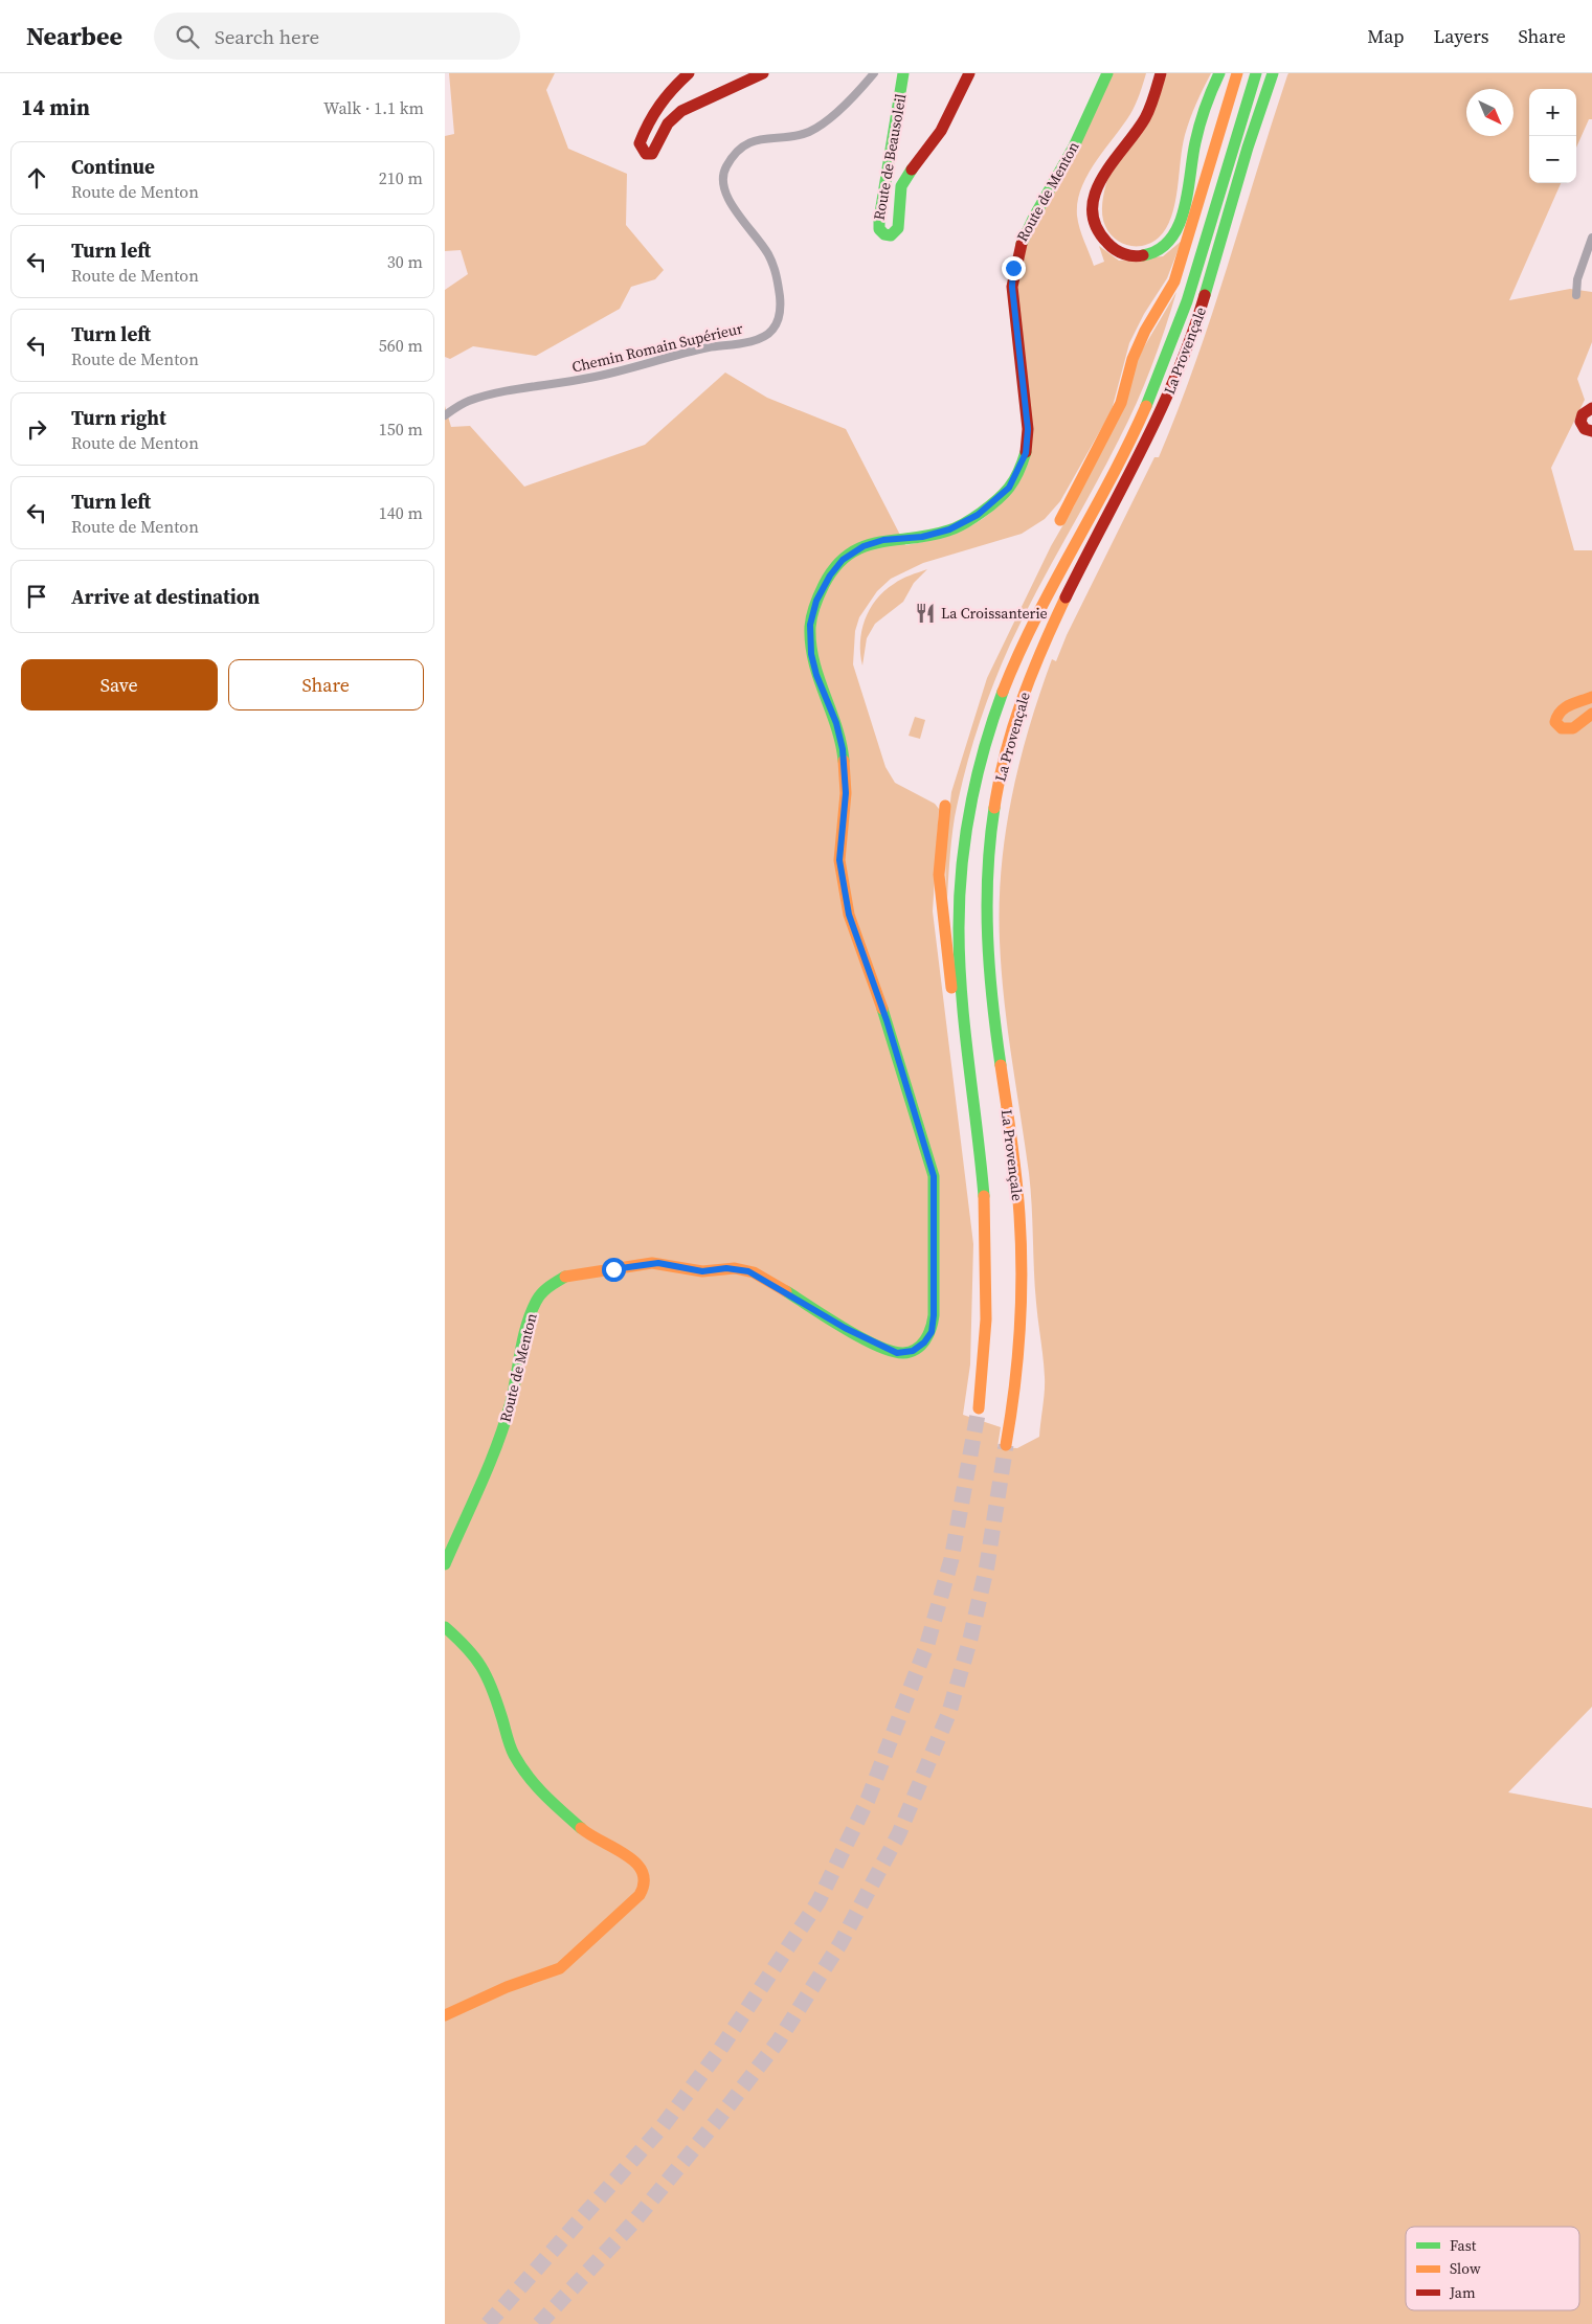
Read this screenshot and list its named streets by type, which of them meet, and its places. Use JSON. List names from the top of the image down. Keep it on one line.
{"streets":{"main road":["Route de Beausoleil","Route de Menton","La Provençale"],"street":["Chemin Romain Supérieur"]},"places":{"restaurant":["La Croissanterie"]},"legend":["Fast","Slow","Jam"],"north":"bottom right","page":{"header":"Nearbee","search":"Search here","nav":["Map","Layers","Share"],"heading":["14 min","Walk · 1.1 km"],"map_buttons":["+","−"],"list":[["Continue","Route de Menton","210 m"],["Turn left","Route de Menton","30 m"],["Turn left","Route de Menton","560 m"],["Turn right","Route de Menton","150 m"],["Turn left","Route de Menton","140 m"],"Arrive at destination"],"buttons":["Save","Share"]}}
